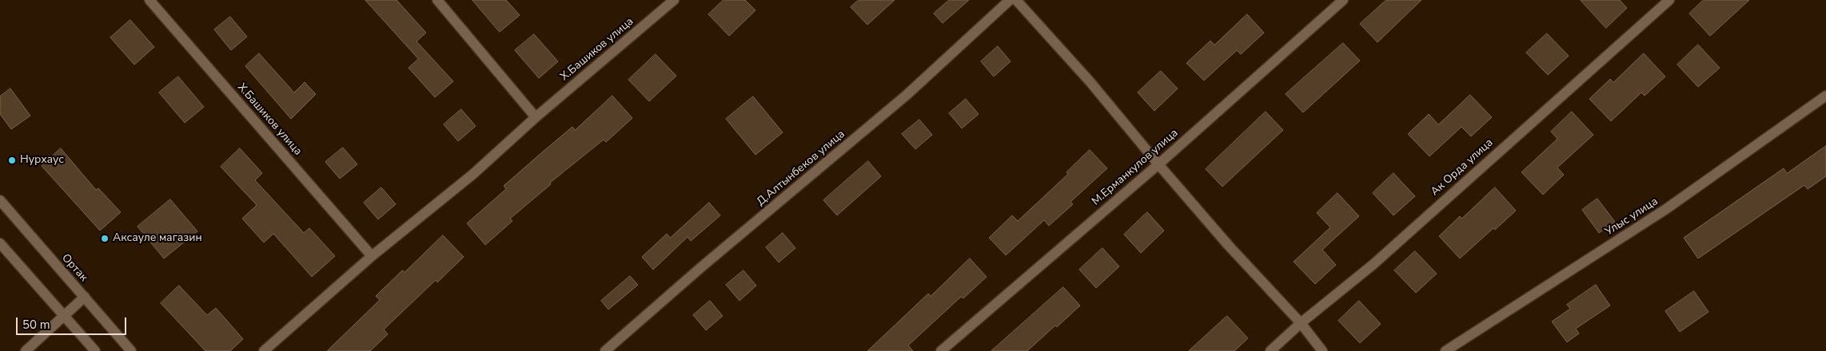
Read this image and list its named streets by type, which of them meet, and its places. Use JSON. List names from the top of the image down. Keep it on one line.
{"streets":{"street":["Х.Башиков улица","М.Ерманкулов улица","Ак Орда улица","Д.Алтынбеков улица","Улыс улица","Ортак"]},"places":["Нурхаус","Аксауле магазин"],"scale_bar":"50 m"}
